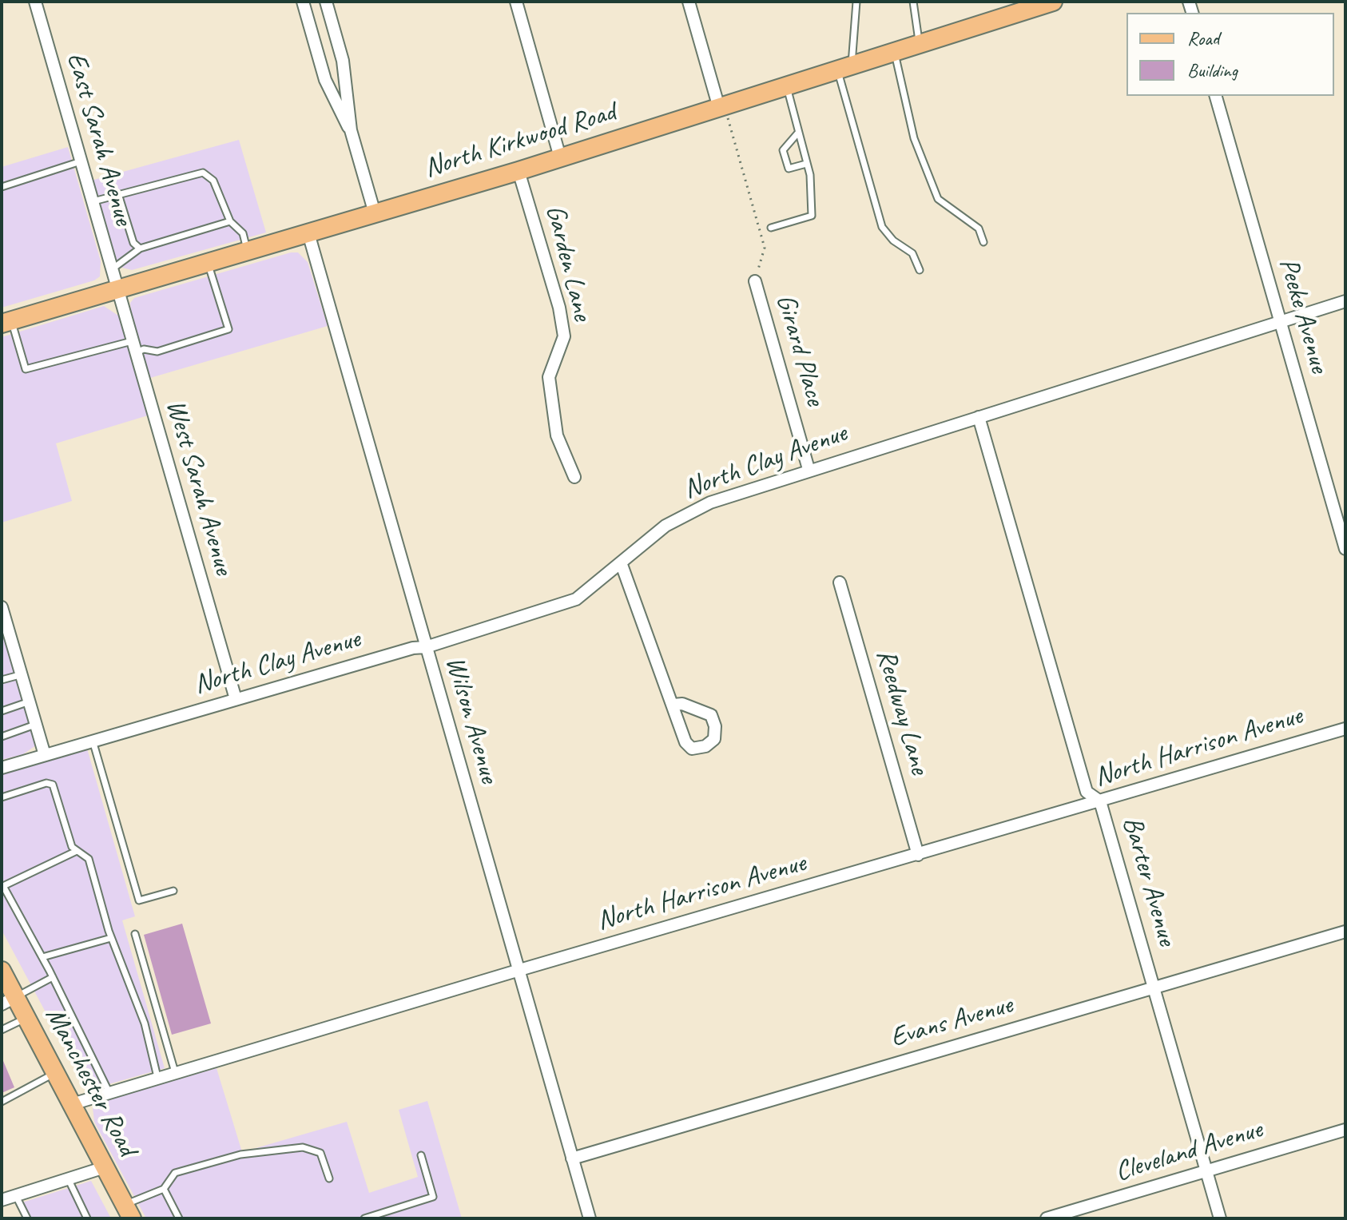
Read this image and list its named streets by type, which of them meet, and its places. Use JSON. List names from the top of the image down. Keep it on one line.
{"streets":{"main road":["North Kirkwood Road","Manchester Road"],"street":["East Sarah Avenue","Garden Lane","Peeke Avenue","Girard Place","North Clay Avenue","West Sarah Avenue","Reedway Lane","Wilson Avenue","North Harrison Avenue","Barter Avenue","Evans Avenue","Cleveland Avenue"]},"crossings":[["East Sarah Avenue","North Kirkwood Road"],["East Sarah Avenue","West Sarah Avenue"],["North Kirkwood Road","Garden Lane"],["North Kirkwood Road","West Sarah Avenue"],["North Kirkwood Road","Wilson Avenue"],["Peeke Avenue","North Clay Avenue"],["Girard Place","North Clay Avenue"],["North Clay Avenue","West Sarah Avenue"],["North Clay Avenue","Wilson Avenue"],["North Clay Avenue","Barter Avenue"],["Reedway Lane","North Harrison Avenue"],["Wilson Avenue","North Harrison Avenue"],["Wilson Avenue","Evans Avenue"],["North Harrison Avenue","Barter Avenue"],["North Harrison Avenue","Manchester Road"],["Barter Avenue","Evans Avenue"],["Barter Avenue","Cleveland Avenue"]],"legend":["Road","Building"]}
